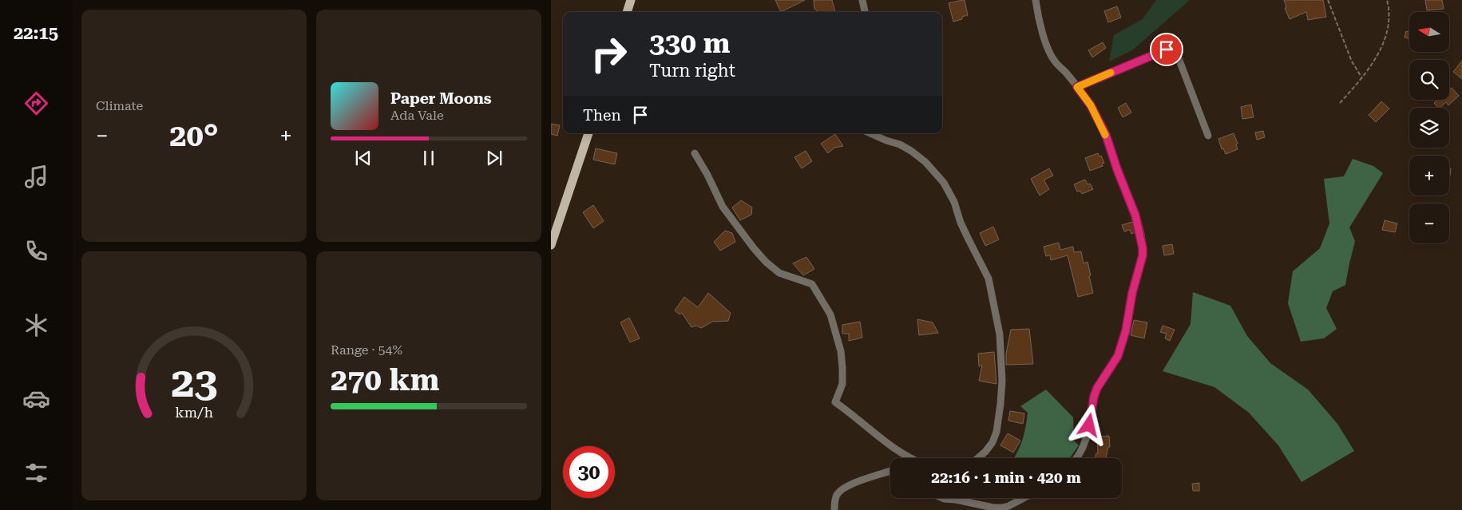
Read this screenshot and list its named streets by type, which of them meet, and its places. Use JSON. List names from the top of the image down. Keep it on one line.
{"north":"left","page":{"tabs":"22:15","tile":["Climate",["Range · 54%","270 km"]],"map_buttons":["+","−"],"turn":["330 m","Turn right"],"song":["Paper Moons","Ada Vale"],"then":"Then","heat":["−","20°","+"],"limit":"30","trip":"22:16 · 1 min · 420 m","gauge":["23","km/h"]}}
